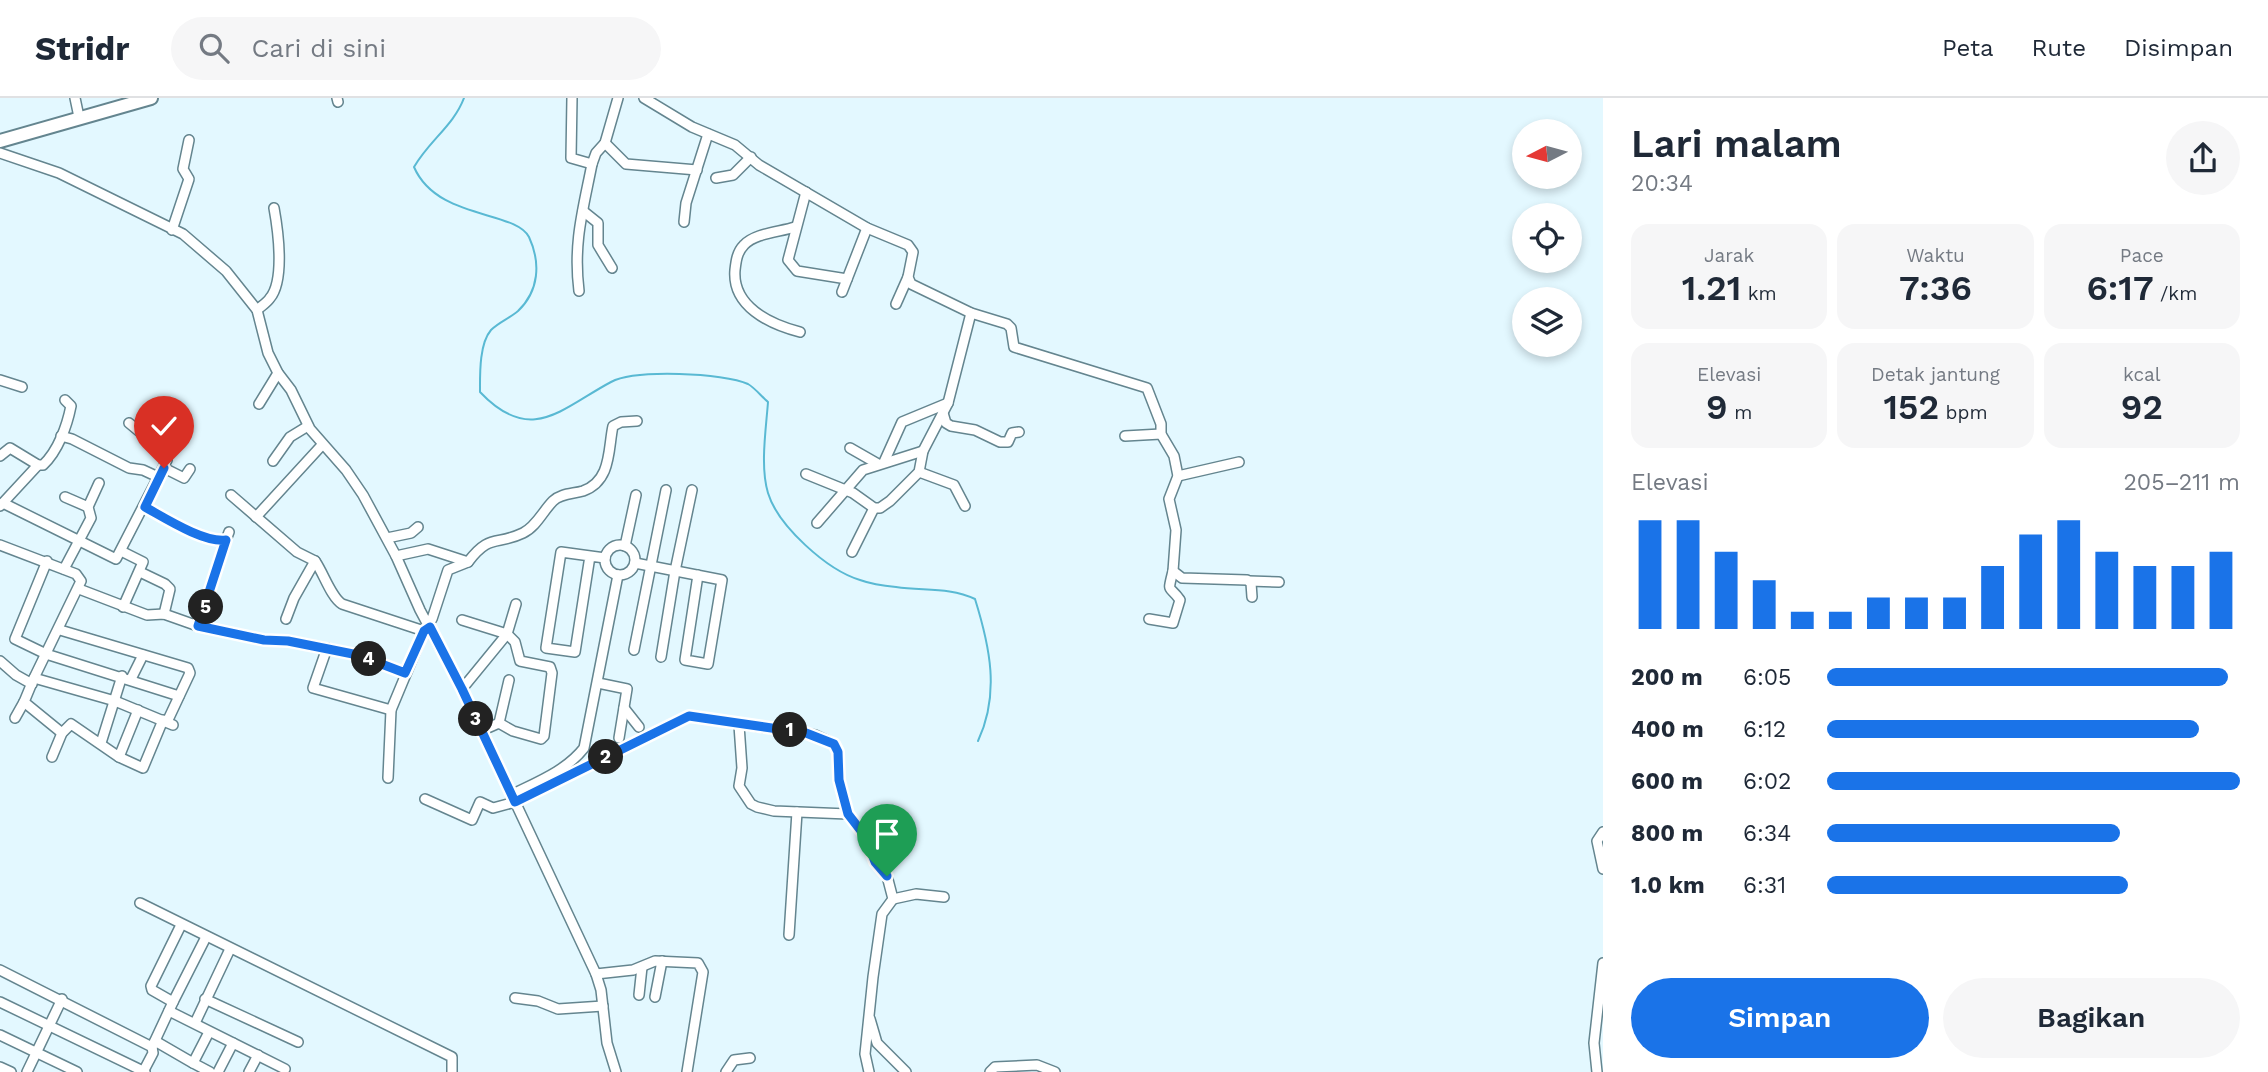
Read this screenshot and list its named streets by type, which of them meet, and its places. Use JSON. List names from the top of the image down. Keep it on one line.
{"north":"left","page":{"header":"Stridr","search":"Cari di sini","nav":["Peta","Rute","Disimpan"],"heading":["Lari malam","20:34"],"stats":[["Jarak","1.21 km"],["Waktu","7:36"],["Pace","6:17 /km"],["Elevasi","9 m"],["Detak jantung","152 bpm"],["kcal","92"]],"chart":["Elevasi","205–211 m"],"pins":["5","4","3","1","2"],"list":[{"name":"200 m","note":"6:05"},{"name":"400 m","note":"6:12"},{"name":"600 m","note":"6:02"},{"name":"800 m","note":"6:34"},{"name":"1.0 km","note":"6:31"}],"buttons":["Simpan","Bagikan"]}}
